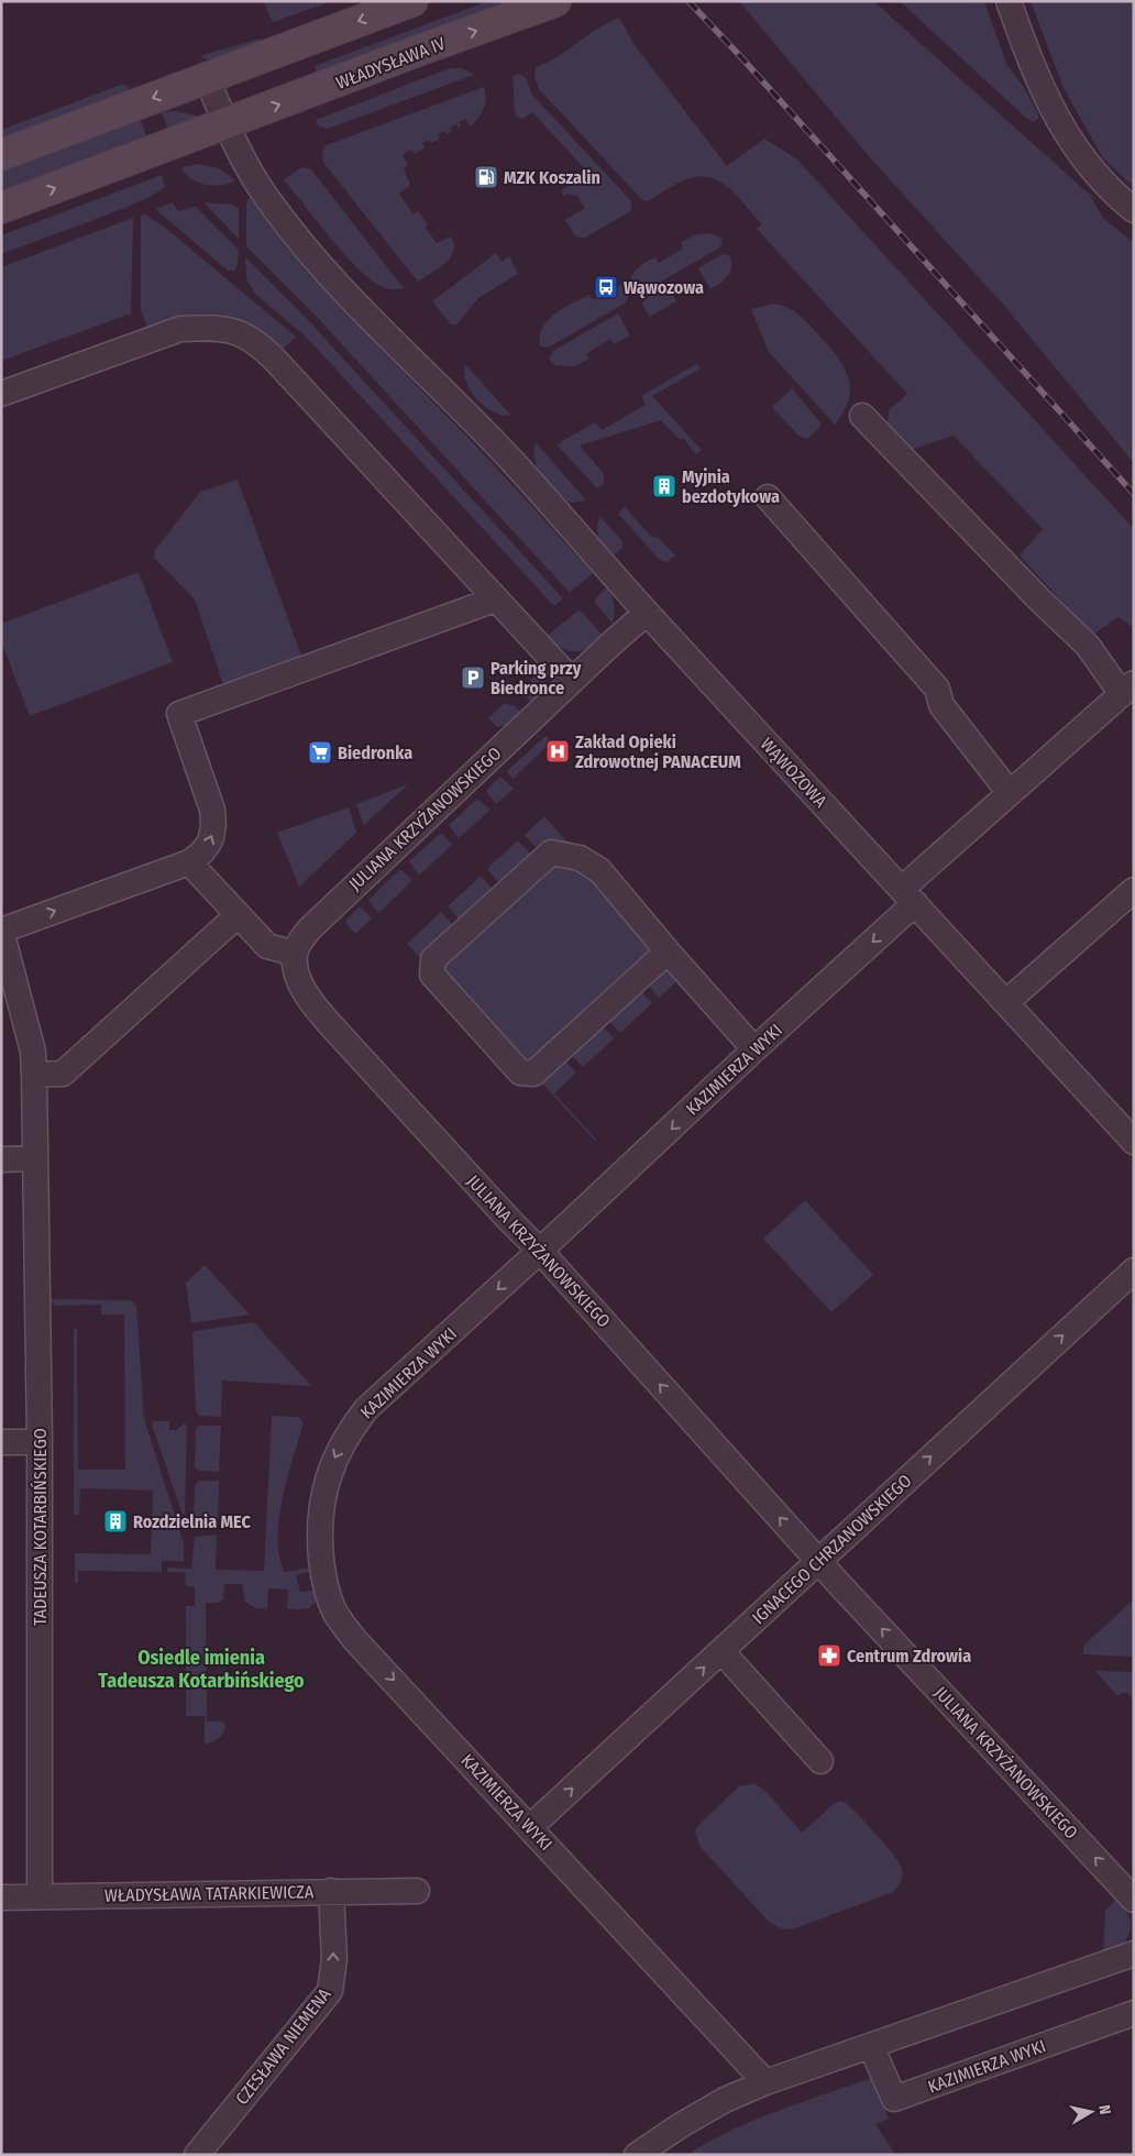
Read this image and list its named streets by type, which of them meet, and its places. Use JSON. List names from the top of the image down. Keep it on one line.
{"streets":{"main road":["WŁADYSŁAWA IV"],"street":["WĄWOZOWA","JULIANA KRZYŻANOWSKIEGO","KAZIMIERZA WYKI","TADEUSZA KOTARBIŃSKIEGO","IGNACEGO CHRZANOWSKIEGO","WŁADYSŁAWA TATARKIEWICZA","CZESŁAWA NIEMENA"]},"crossings":[["WŁADYSŁAWA IV","WĄWOZOWA"],["WĄWOZOWA","JULIANA KRZYŻANOWSKIEGO"],["WĄWOZOWA","KAZIMIERZA WYKI"],["JULIANA KRZYŻANOWSKIEGO","KAZIMIERZA WYKI"],["JULIANA KRZYŻANOWSKIEGO","IGNACEGO CHRZANOWSKIEGO"],["KAZIMIERZA WYKI","IGNACEGO CHRZANOWSKIEGO"],["TADEUSZA KOTARBIŃSKIEGO","WŁADYSŁAWA TATARKIEWICZA"],["WŁADYSŁAWA TATARKIEWICZA","CZESŁAWA NIEMENA"]],"one_way":["JULIANA KRZYŻANOWSKIEGO","KAZIMIERZA WYKI","IGNACEGO CHRZANOWSKIEGO","CZESŁAWA NIEMENA"],"districts":["Osiedle imienia Tadeusza Kotarbińskiego"],"places":{"fuel station":["MZK Koszalin"],"bus stop":["Wąwozowa"],"building":["Myjnia bezdotykowa","Rozdzielnia MEC"],"parking":["Parking przy Biedronce"],"hospital":["Zakład Opieki Zdrowotnej PANACEUM"],"supermarket":["Biedronka"],"pharmacy":["Centrum Zdrowia"]},"north":"right"}
